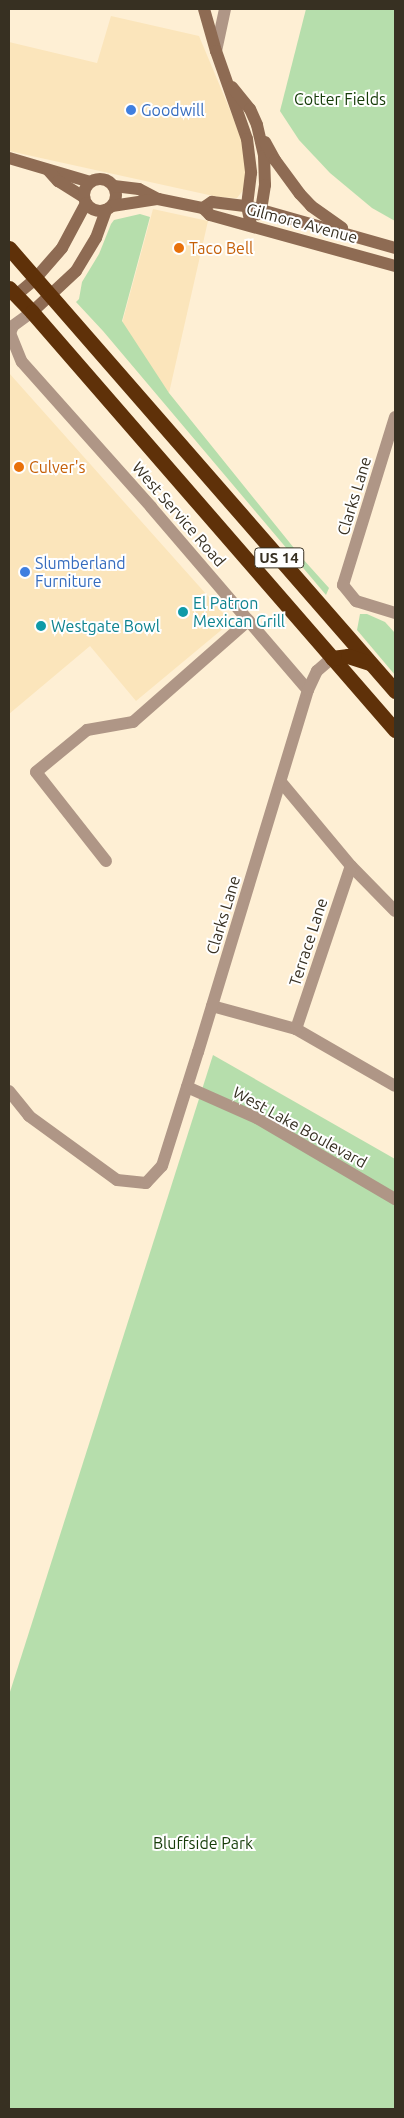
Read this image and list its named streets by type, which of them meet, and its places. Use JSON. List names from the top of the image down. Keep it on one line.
{"streets":{"highway":["US 14"],"street":["Gilmore Avenue","Clarks Lane","West Service Road","Terrace Lane","West Lake Boulevard"]},"crossings":[["Clarks Lane","West Service Road"],["Clarks Lane","US 14"],["Clarks Lane","West Lake Boulevard"],["West Service Road","US 14"]],"parks":["Cotter Fields","Bluffside Park"],"places":["Goodwill","Taco Bell","Culver's","Slumberland Furniture","El Patron Mexican Grill","Westgate Bowl"]}
